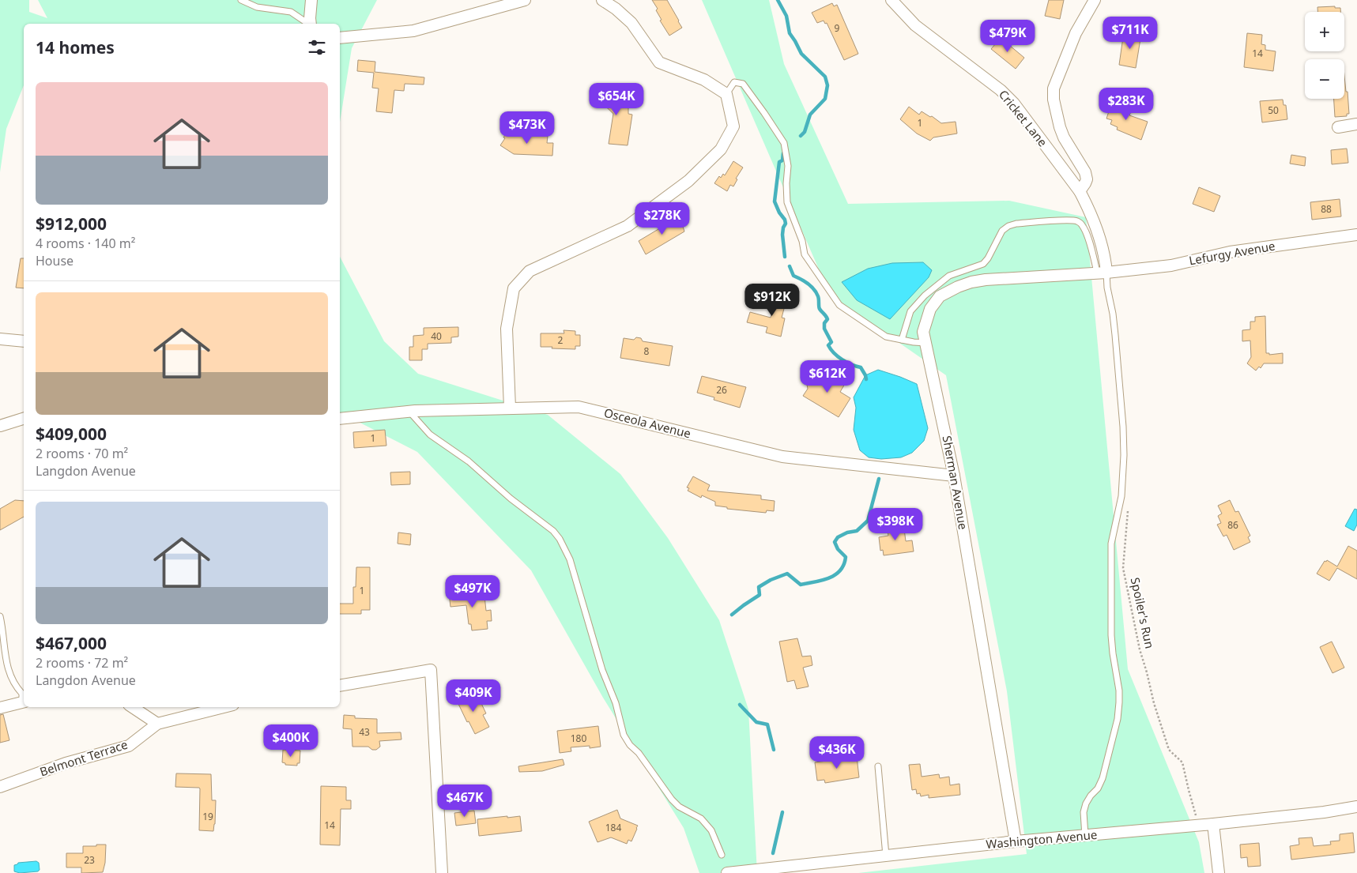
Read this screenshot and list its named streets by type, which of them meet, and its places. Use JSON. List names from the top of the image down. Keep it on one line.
{"streets":{"street":["Cricket Lane","Lefurgy Avenue","Osceola Avenue","Sherman Avenue","Belmont Terrace","Washington Avenue"],"path":["Spoiler's Run"]},"crossings":[["Cricket Lane","Lefurgy Avenue"],["Cricket Lane","Sherman Avenue"],["Lefurgy Avenue","Sherman Avenue"],["Osceola Avenue","Sherman Avenue"],["Sherman Avenue","Washington Avenue"],["Spoiler's Run","Washington Avenue"]],"house_numbers":["9","14","50","1","88","40","2","8","26","1","86","1","43","180","19","14","184","23"],"page":{"map_buttons":["+","−"],"price":["$711K","$479K","$654K","$283K","$473K","$278K","$912K","$612K","$398K","$497K","$409K","$400K","$436K","$467K"],"heading":"14 homes","list":[{"name":"$912,000","note":"4 rooms · 140 m² · House"},{"name":"$409,000","note":"2 rooms · 70 m² · Langdon Avenue"},{"name":"$467,000","note":"2 rooms · 72 m² · Langdon Avenue"}]}}
